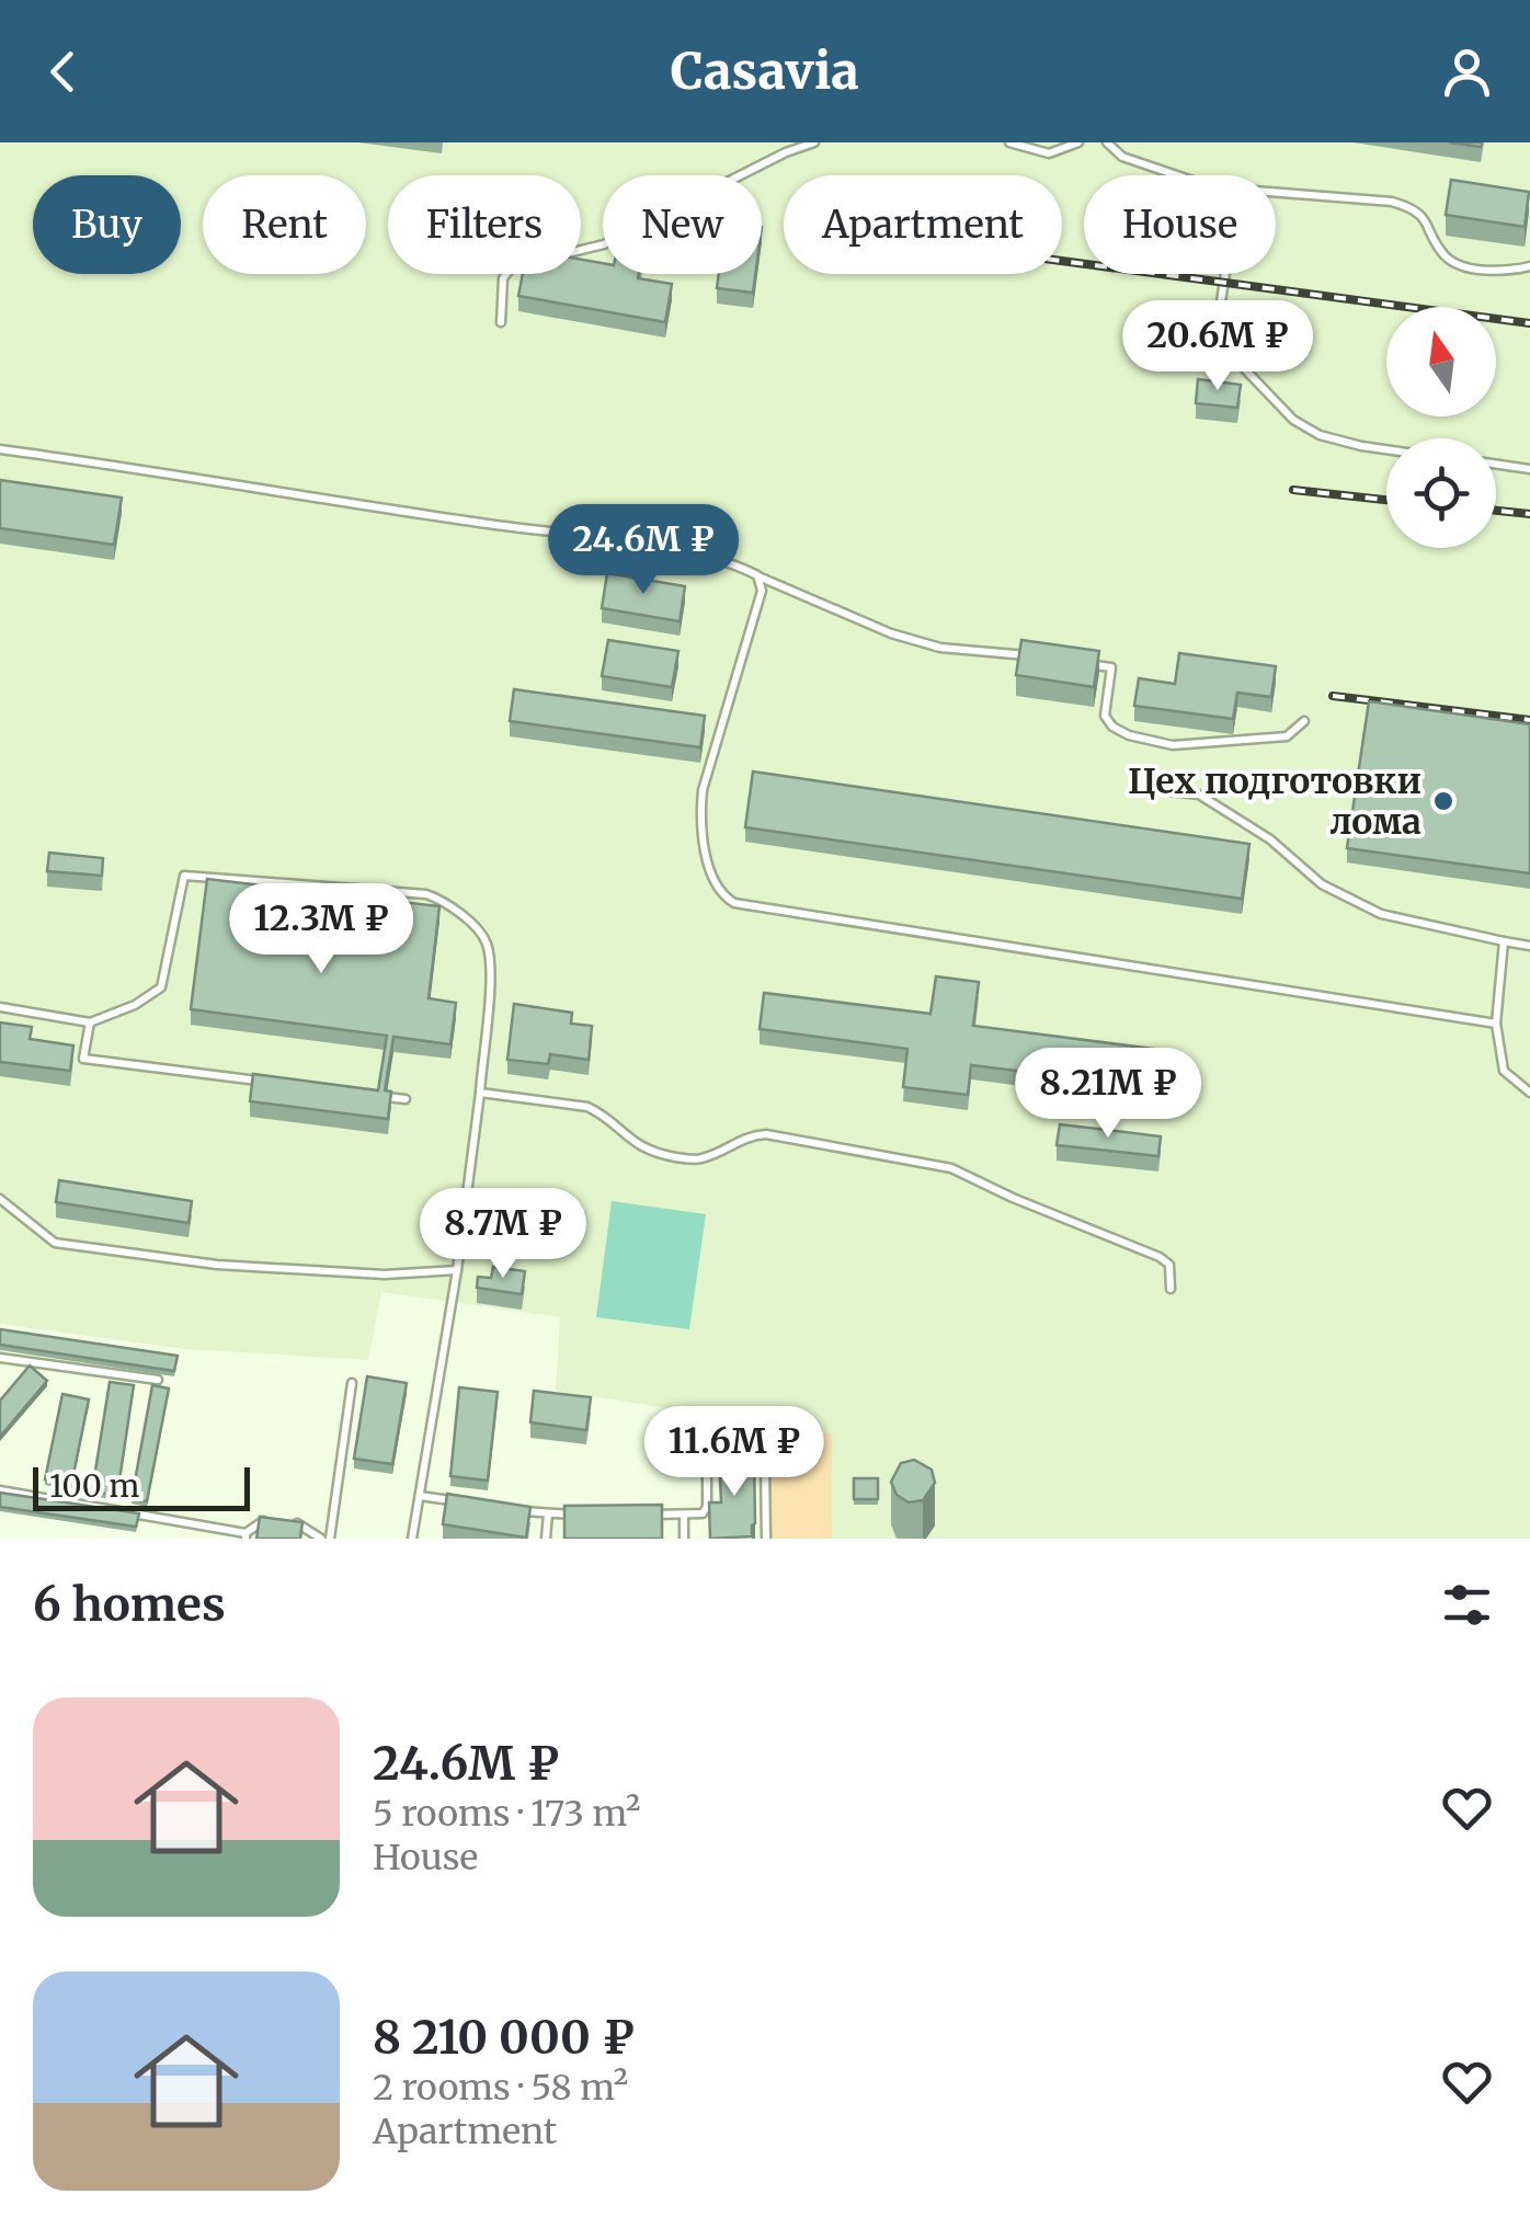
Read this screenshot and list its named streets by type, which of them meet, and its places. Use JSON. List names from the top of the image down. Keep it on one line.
{"places":["Цех подготовки лома"],"scale_bar":"100 m","north":"top","page":{"header":"Casavia","chip":["Buy","Rent","Filters","New","Apartment","House"],"price":["20.6M ₽","24.6M ₽","12.3M ₽","8.21M ₽","8.7M ₽","11.6M ₽"],"scale":"100 m","heading":"6 homes","list":[{"name":"24.6M ₽","note":"5 rooms · 173 m² · House"},{"name":"8 210 000 ₽","note":"2 rooms · 58 m² · Apartment"}]}}
